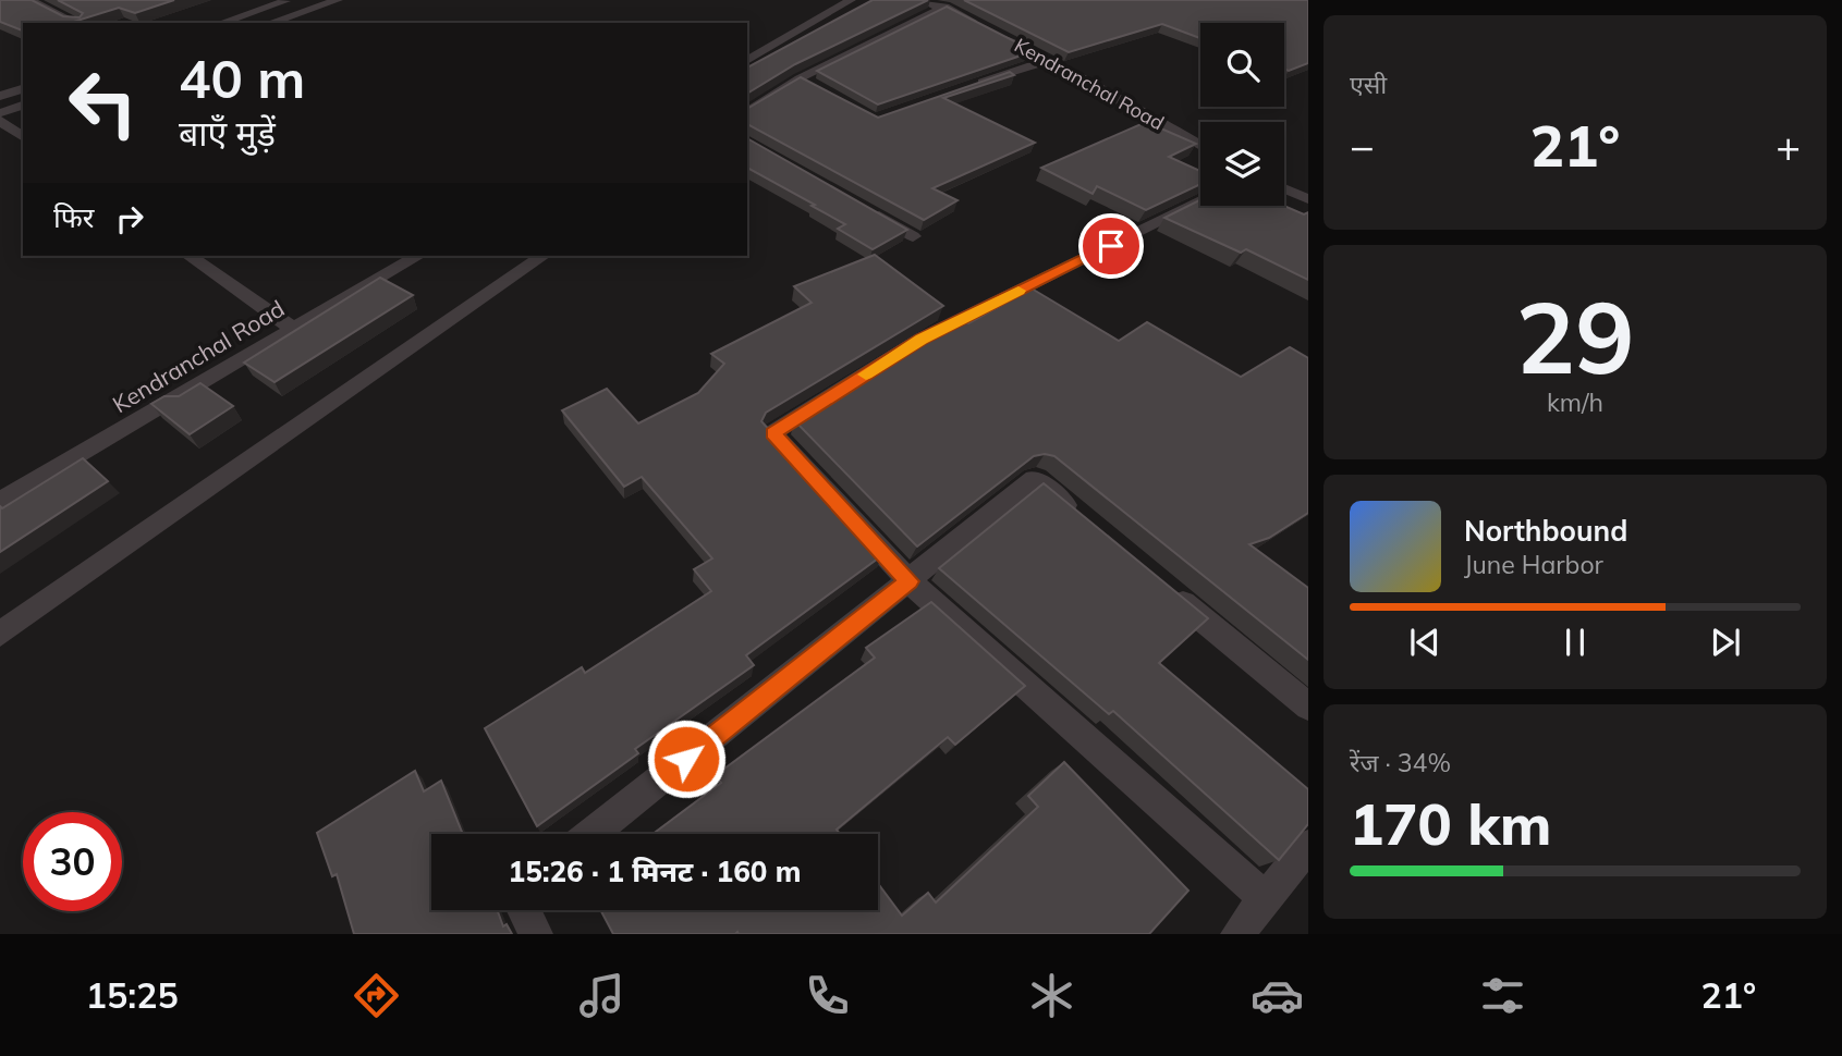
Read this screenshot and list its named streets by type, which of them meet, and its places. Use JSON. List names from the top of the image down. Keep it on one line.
{"streets":{"street":["Kendranchal Road"]},"page":{"tile":["एसी",["29","km/h"],["रेंज · 34%","170 km"]],"turn":["40 m","बाएँ मुड़ें"],"heat":["−","21°","+"],"then":"फिर","song":["Northbound","June Harbor"],"limit":"30","trip":"15:26 · 1 मिनट · 160 m","tabs":["15:25","21°"]}}
